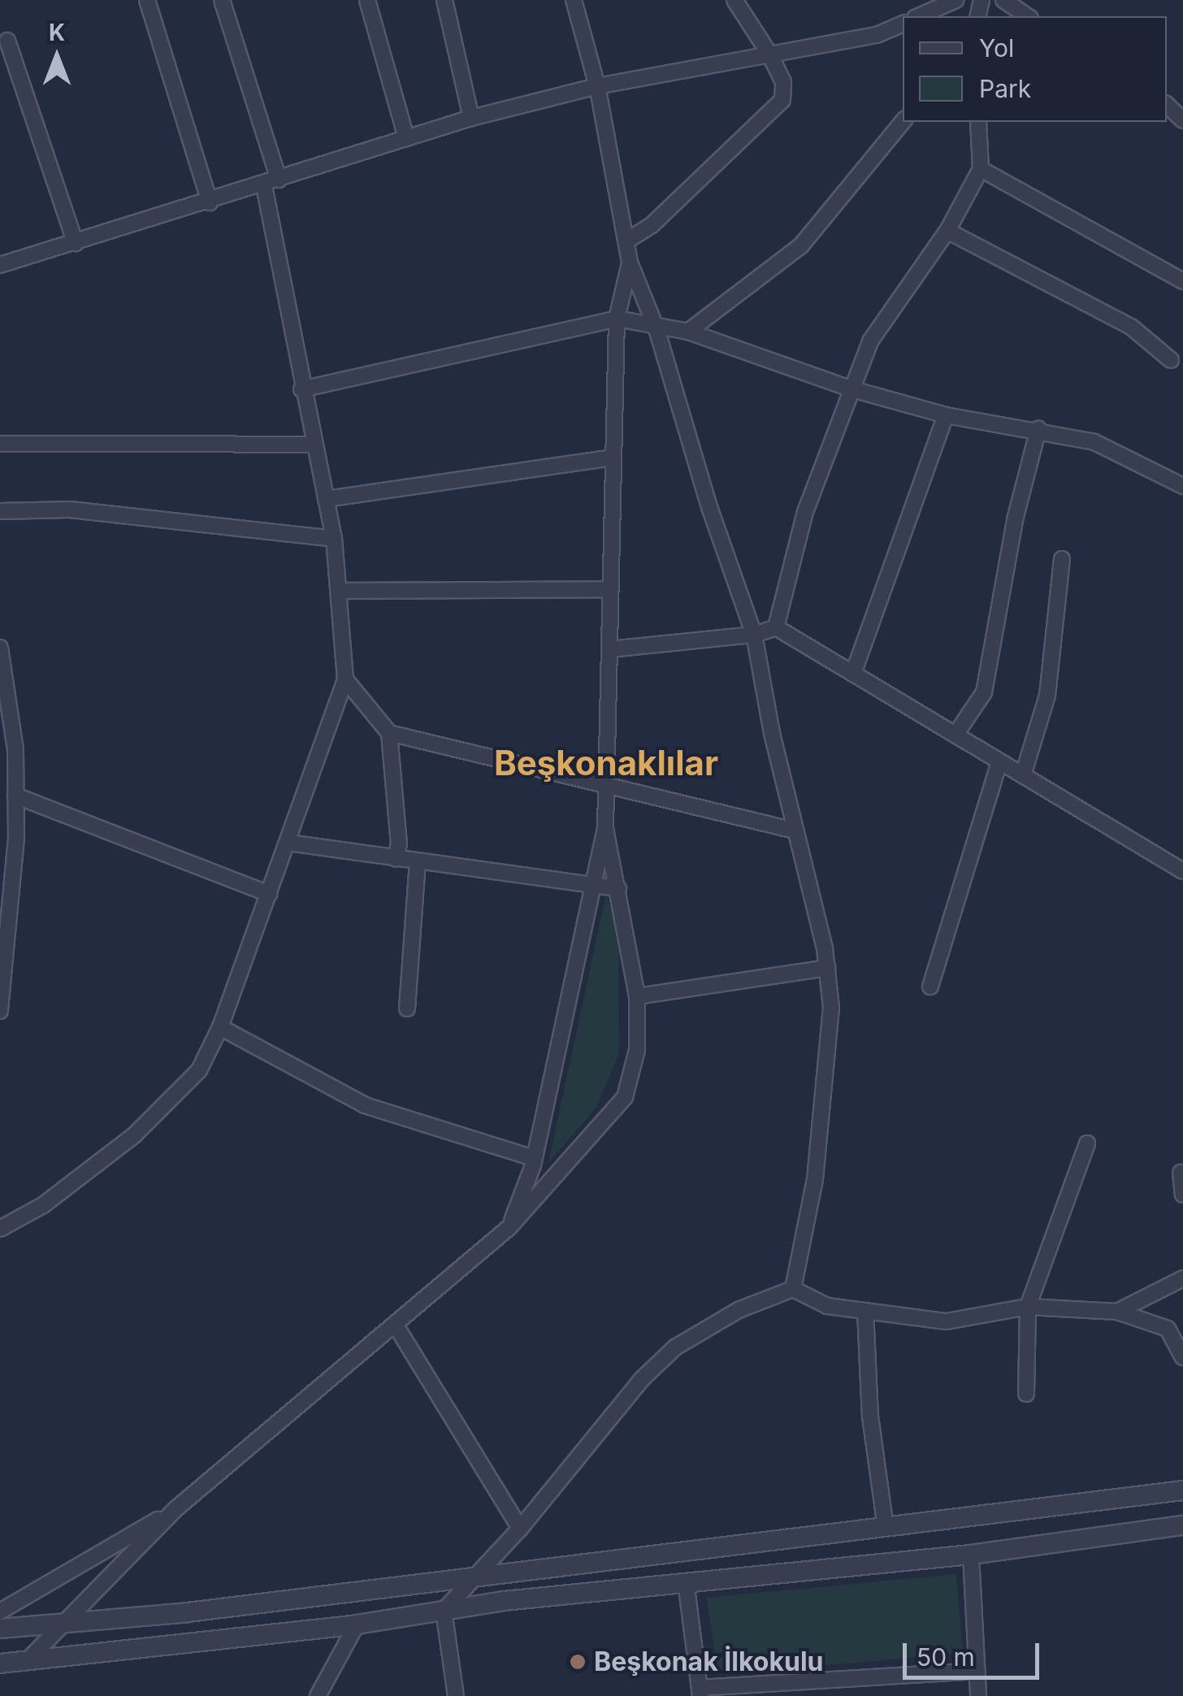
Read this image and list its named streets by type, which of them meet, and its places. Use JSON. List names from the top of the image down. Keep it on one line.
{"districts":["Beşkonaklılar"],"places":["Beşkonak İlkokulu"],"legend":["Yol","Park"],"scale_bar":"50 m","north":"top"}
